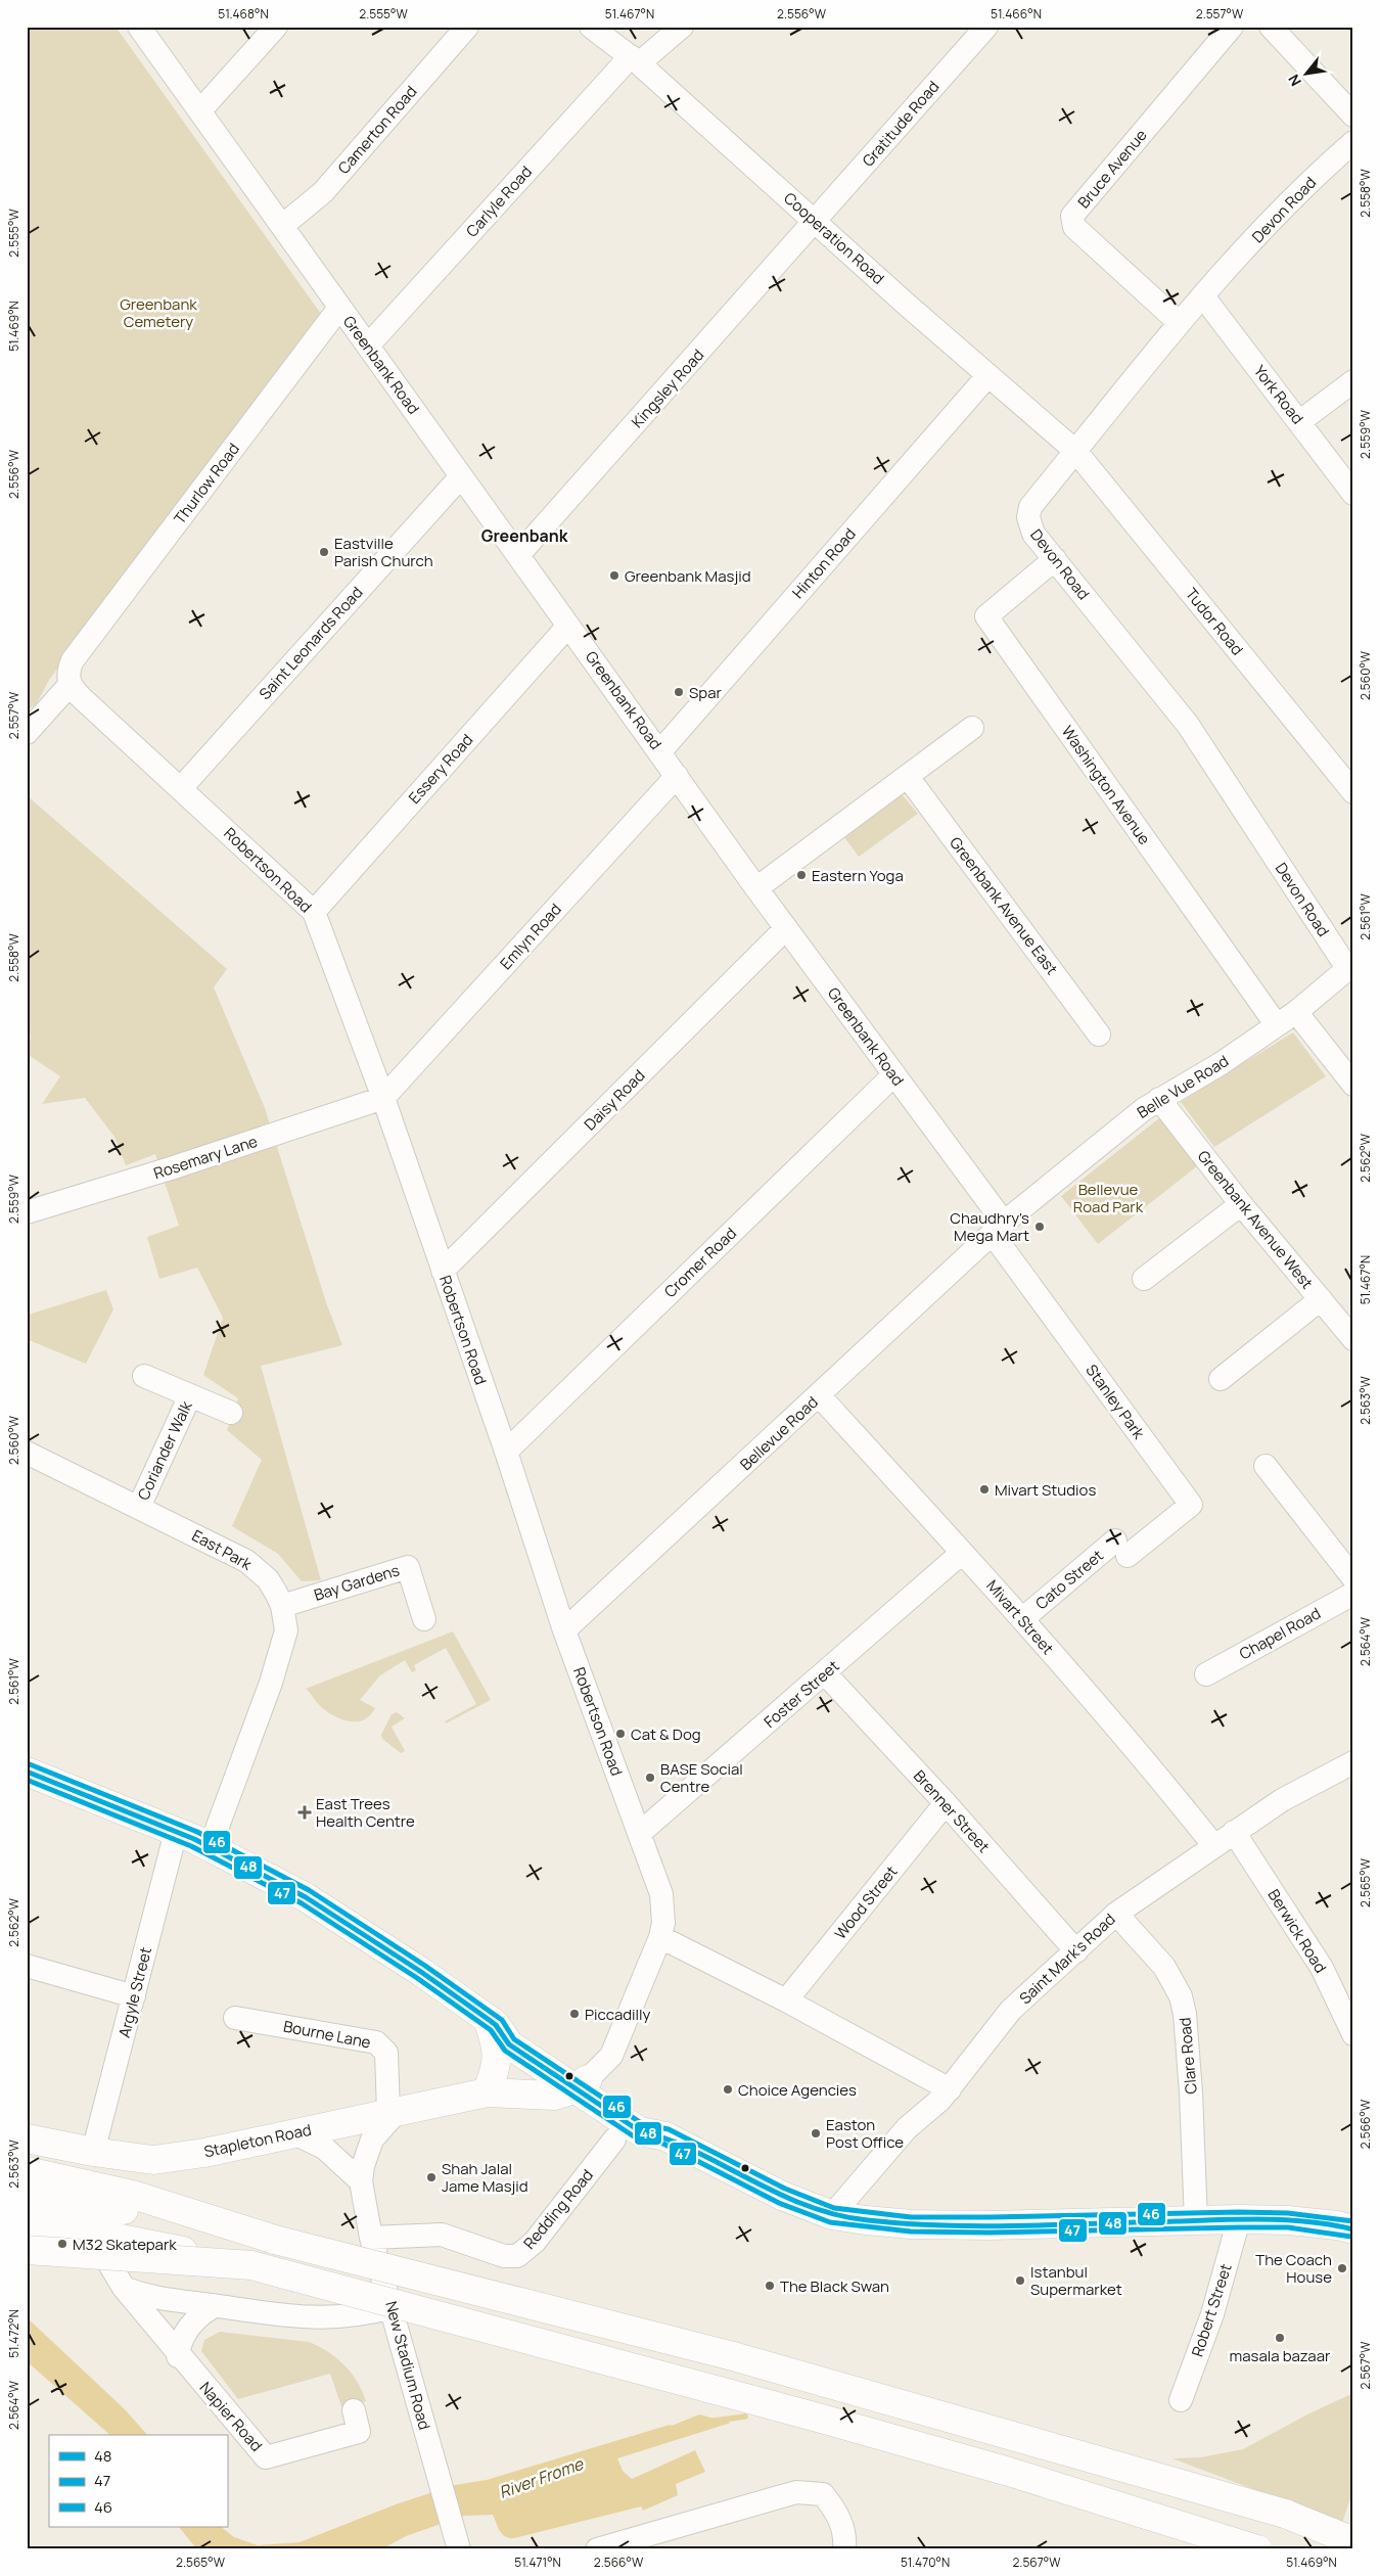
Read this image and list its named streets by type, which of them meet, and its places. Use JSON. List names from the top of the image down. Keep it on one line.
{"streets":{"main road":["Stapleton Road"],"street":["Gratitude Road","Camerton Road","Bruce Avenue","Carlyle Road","Devon Road","Cooperation Road","Greenbank Road","Kingsley Road","York Road","Thurlow Road","Hinton Road","Tudor Road","Saint Leonards Road","Essery Road","Washington Avenue","Robertson Road","Greenbank Avenue East","Emlyn Road","Belle Vue Road","Daisy Road","Rosemary Lane","Greenbank Avenue West","Cromer Road","Stanley Park","Bellevue Road","Coriander Walk","East Park","Cato Street","Bay Gardens","Mivart Street","Chapel Road","Foster Street","Brenner Street","Wood Street","Berwick Road","Saint Mark's Road","Argyle Street","Bourne Lane","Clare Road","Redding Road","Robert Street","New Stadium Road","Napier Road"]},"crossings":[["Gratitude Road","Cooperation Road"],["Gratitude Road","Kingsley Road"],["Camerton Road","Greenbank Road"],["Bruce Avenue","Devon Road"],["Carlyle Road","Cooperation Road"],["Carlyle Road","Greenbank Road"],["Devon Road","Cooperation Road"],["Devon Road","York Road"],["Devon Road","Tudor Road"],["Devon Road","Washington Avenue"],["Devon Road","Belle Vue Road"],["Cooperation Road","Kingsley Road"],["Cooperation Road","Hinton Road"],["Cooperation Road","Tudor Road"],["Greenbank Road","Kingsley Road"],["Greenbank Road","Thurlow Road"],["Greenbank Road","Hinton Road"],["Greenbank Road","Saint Leonards Road"],["Greenbank Road","Essery Road"],["Greenbank Road","Emlyn Road"],["Greenbank Road","Belle Vue Road"],["Greenbank Road","Daisy Road"],["Greenbank Road","Cromer Road"],["Greenbank Road","Stanley Park"],["Greenbank Road","Bellevue Road"],["Thurlow Road","Robertson Road"],["Saint Leonards Road","Robertson Road"],["Essery Road","Robertson Road"],["Washington Avenue","Belle Vue Road"],["Robertson Road","Emlyn Road"],["Robertson Road","Daisy Road"],["Robertson Road","Rosemary Lane"],["Robertson Road","Cromer Road"],["Robertson Road","Bellevue Road"],["Robertson Road","Foster Street"],["Robertson Road","Stapleton Road"],["Emlyn Road","Rosemary Lane"],["Belle Vue Road","Greenbank Avenue West"],["Belle Vue Road","Stanley Park"],["Belle Vue Road","Bellevue Road"],["Stanley Park","Bellevue Road"],["Stanley Park","Cato Street"],["Bellevue Road","Mivart Street"],["Coriander Walk","East Park"],["East Park","Bay Gardens"],["Cato Street","Mivart Street"],["Mivart Street","Foster Street"],["Mivart Street","Saint Mark's Road"],["Foster Street","Brenner Street"],["Brenner Street","Wood Street"],["Brenner Street","Saint Mark's Road"],["Berwick Road","Saint Mark's Road"],["Saint Mark's Road","Clare Road"],["Argyle Street","Stapleton Road"],["Bourne Lane","Stapleton Road"],["Bourne Lane","New Stadium Road"],["Stapleton Road","New Stadium Road"],["Redding Road","New Stadium Road"]],"districts":["Greenbank"],"water":["River Frome"],"parks":["Greenbank Cemetery","Bellevue Road Park"],"places":{"other":["Eastville Parish Church","Greenbank Masjid","Spar","Eastern Yoga","Chaudhry's Mega Mart","Mivart Studios","Cat & Dog","BASE Social Centre","Piccadilly","Choice Agencies","Easton Post Office","Shah Jalal Jame Masjid","M32 Skatepark","The Coach House","Istanbul Supermarket","The Black Swan","masala bazaar"],"health":["East Trees Health Centre"]},"lines":["transit line 46","transit line 48","transit line 47"],"legend":["48","47","46"],"north":"bottom left","coordinates":["51.468°N","2.555°W","51.467°N","2.556°W","51.466°N","2.557°W","2.558°W","51.469°N","2.559°W","2.560°W","2.561°W","2.562°W","2.563°W","2.564°W","2.565°W","2.566°W","51.472°N","2.567°W","51.471°N","51.470°N"]}
